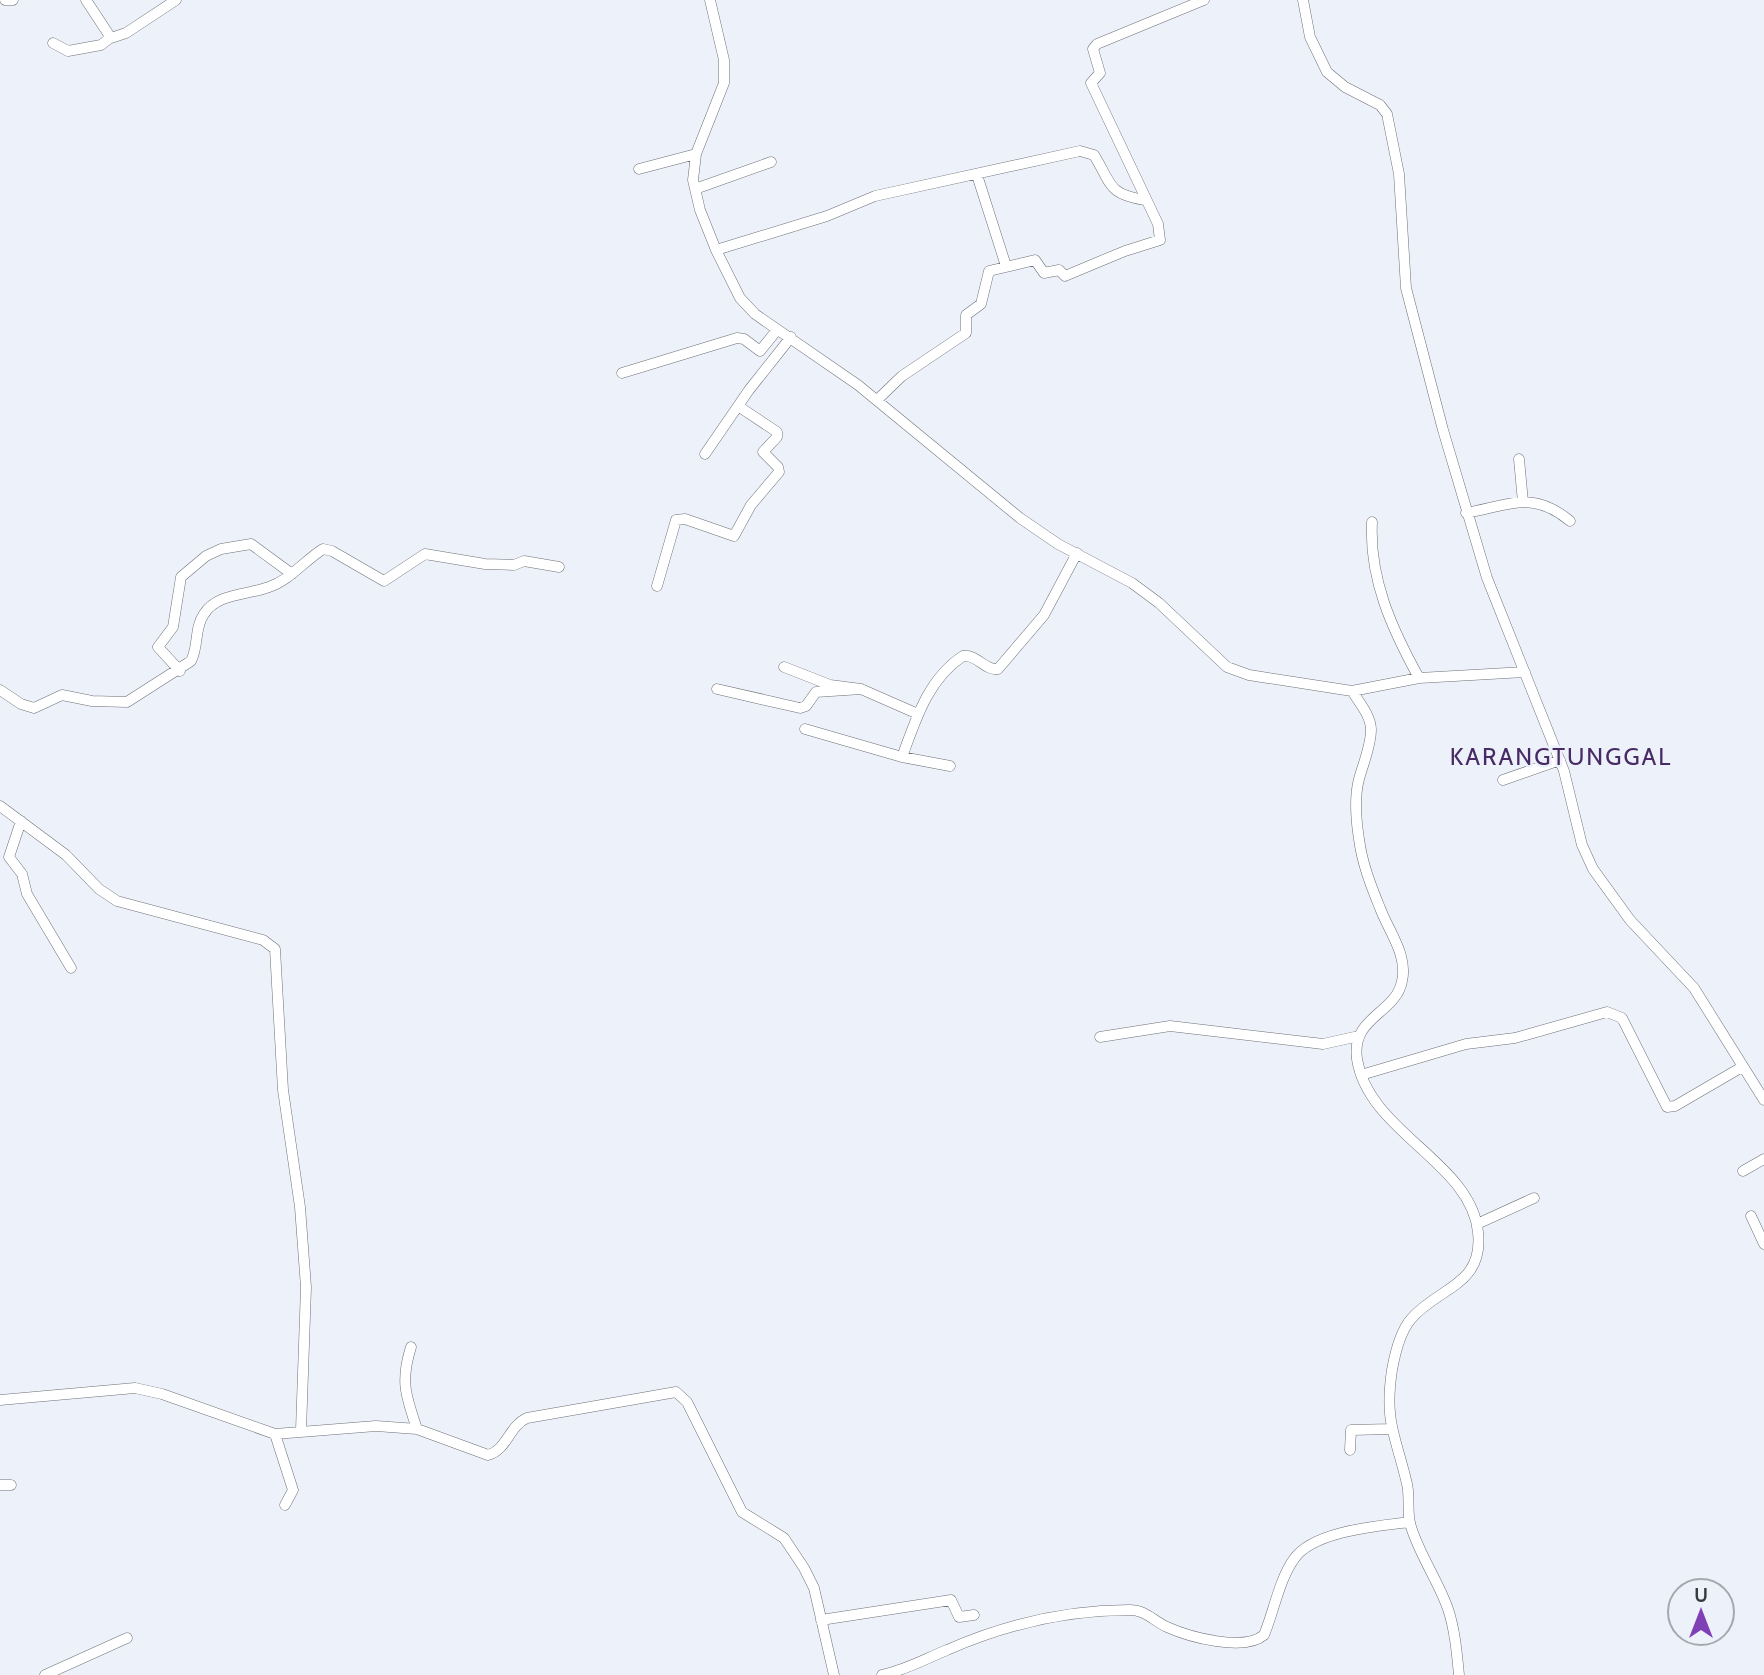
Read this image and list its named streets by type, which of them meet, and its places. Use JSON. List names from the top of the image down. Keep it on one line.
{"districts":["KARANGTUNGGAL"],"north":"top"}
